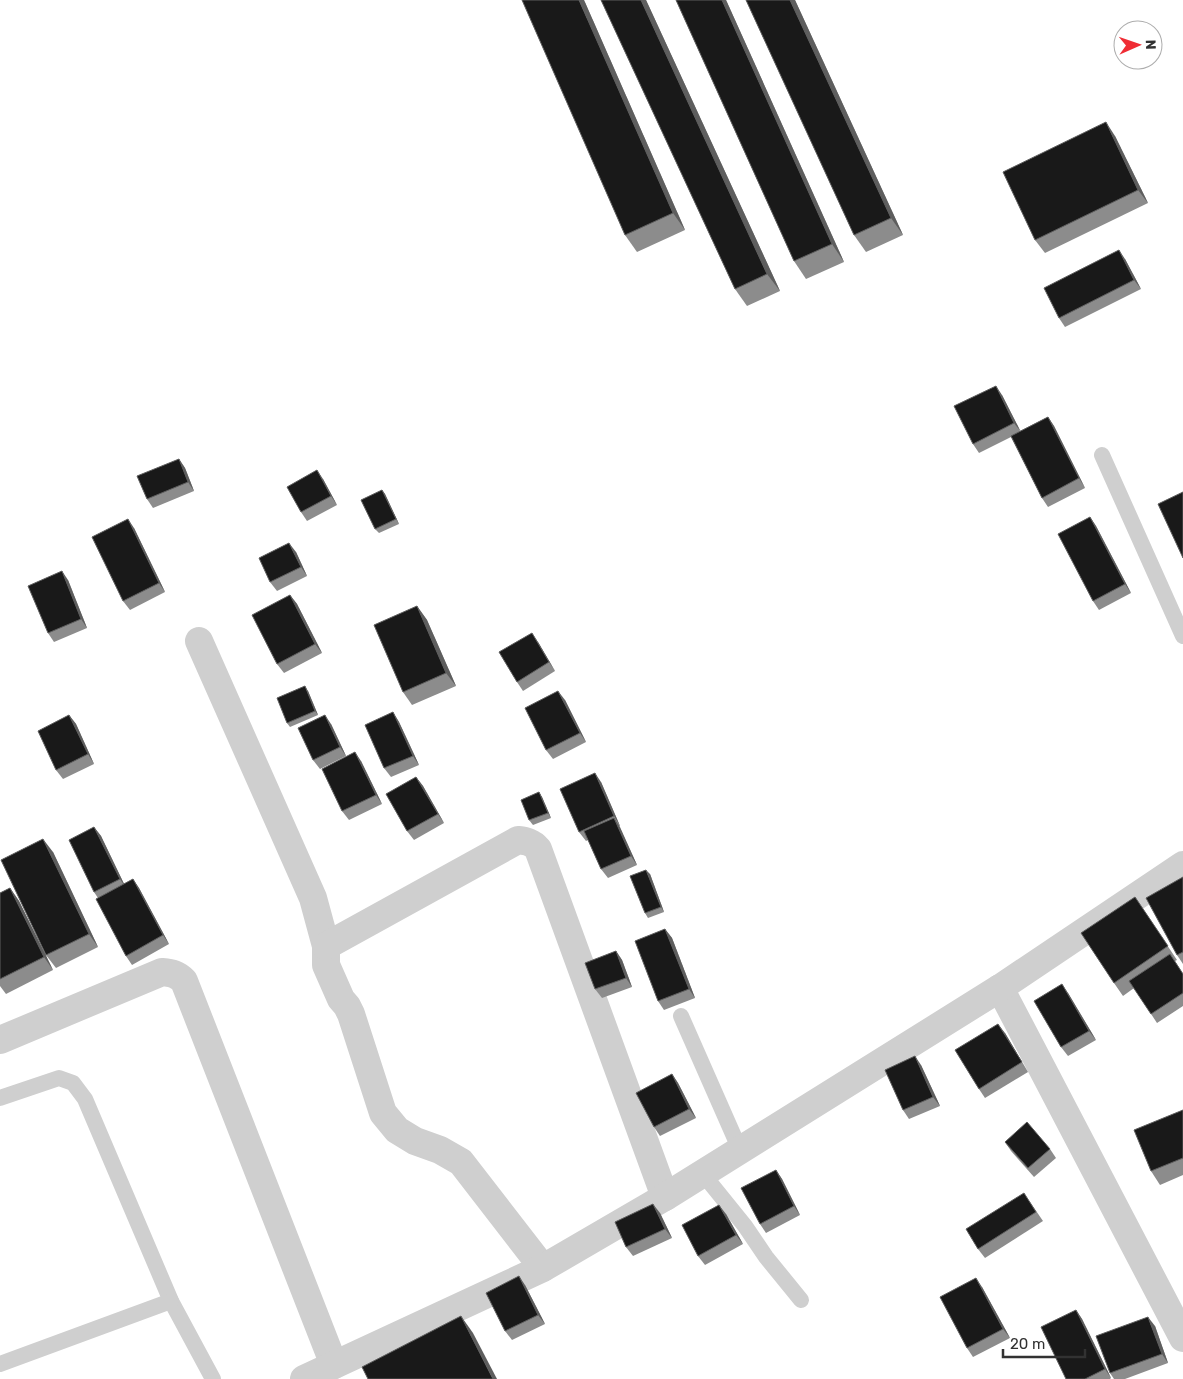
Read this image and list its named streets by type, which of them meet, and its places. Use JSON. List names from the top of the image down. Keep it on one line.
{"scale_bar":"20 m","north":"right"}
